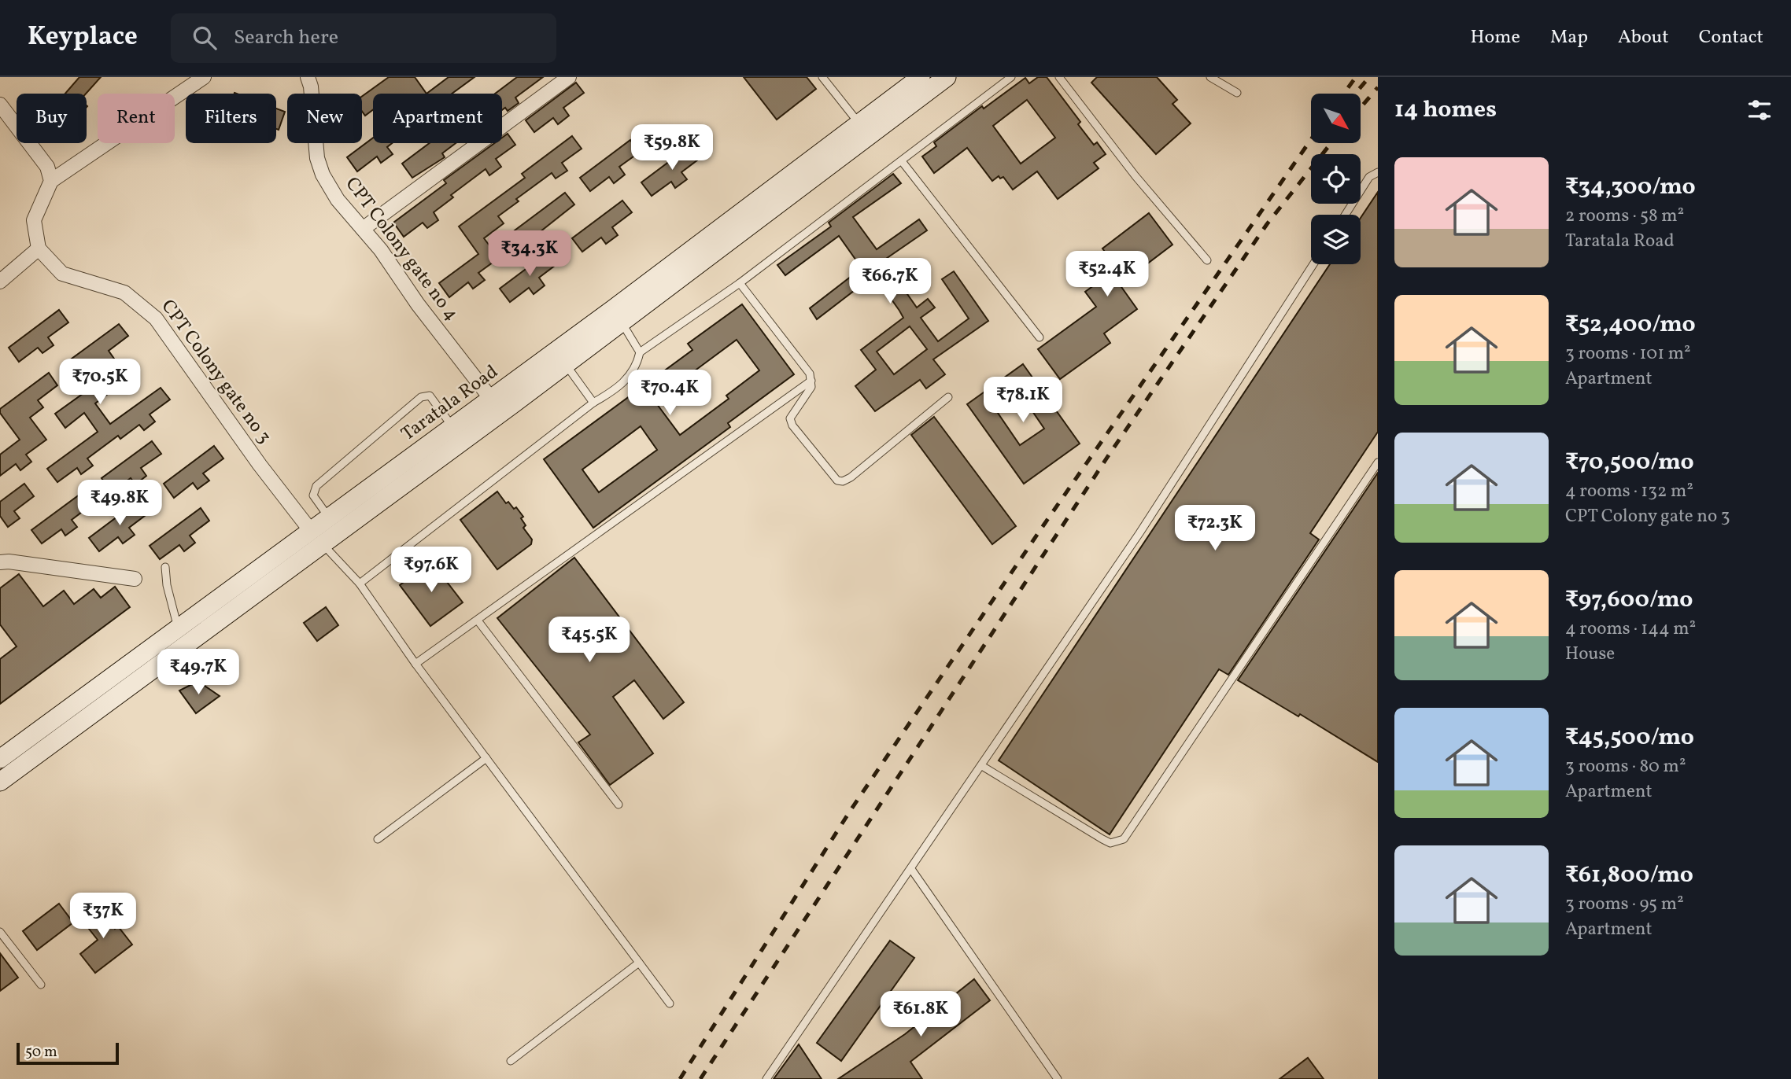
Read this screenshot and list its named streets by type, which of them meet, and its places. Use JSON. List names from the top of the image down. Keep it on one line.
{"streets":{"main road":["Taratala Road"],"street":["CPT Colony gate no 4","CPT Colony gate no 3"]},"crossings":[["CPT Colony gate no 4","Taratala Road"],["CPT Colony gate no 3","Taratala Road"]],"scale_bar":"50 m","north":"bottom right","page":{"header":"Keyplace","search":"Search here","nav":["Home","Map","About","Contact"],"heading":"14 homes","chip":["Buy","Rent","Filters","New","Apartment"],"price":["₹59.8K","₹34.3K","₹52.4K","₹66.7K","₹70.5K","₹70.4K","₹78.1K","₹49.8K","₹72.3K","₹97.6K","₹45.5K","₹49.7K","₹37K","₹61.8K"],"list":[{"name":"₹34,300/mo","note":"2 rooms · 58 m² · Taratala Road"},{"name":"₹52,400/mo","note":"3 rooms · 101 m² · Apartment"},{"name":"₹70,500/mo","note":"4 rooms · 132 m² · CPT Colony gate no 3"},{"name":"₹97,600/mo","note":"4 rooms · 144 m² · House"},{"name":"₹45,500/mo","note":"3 rooms · 80 m² · Apartment"},{"name":"₹61,800/mo","note":"3 rooms · 95 m² · Apartment"}],"scale":"50 m"}}
